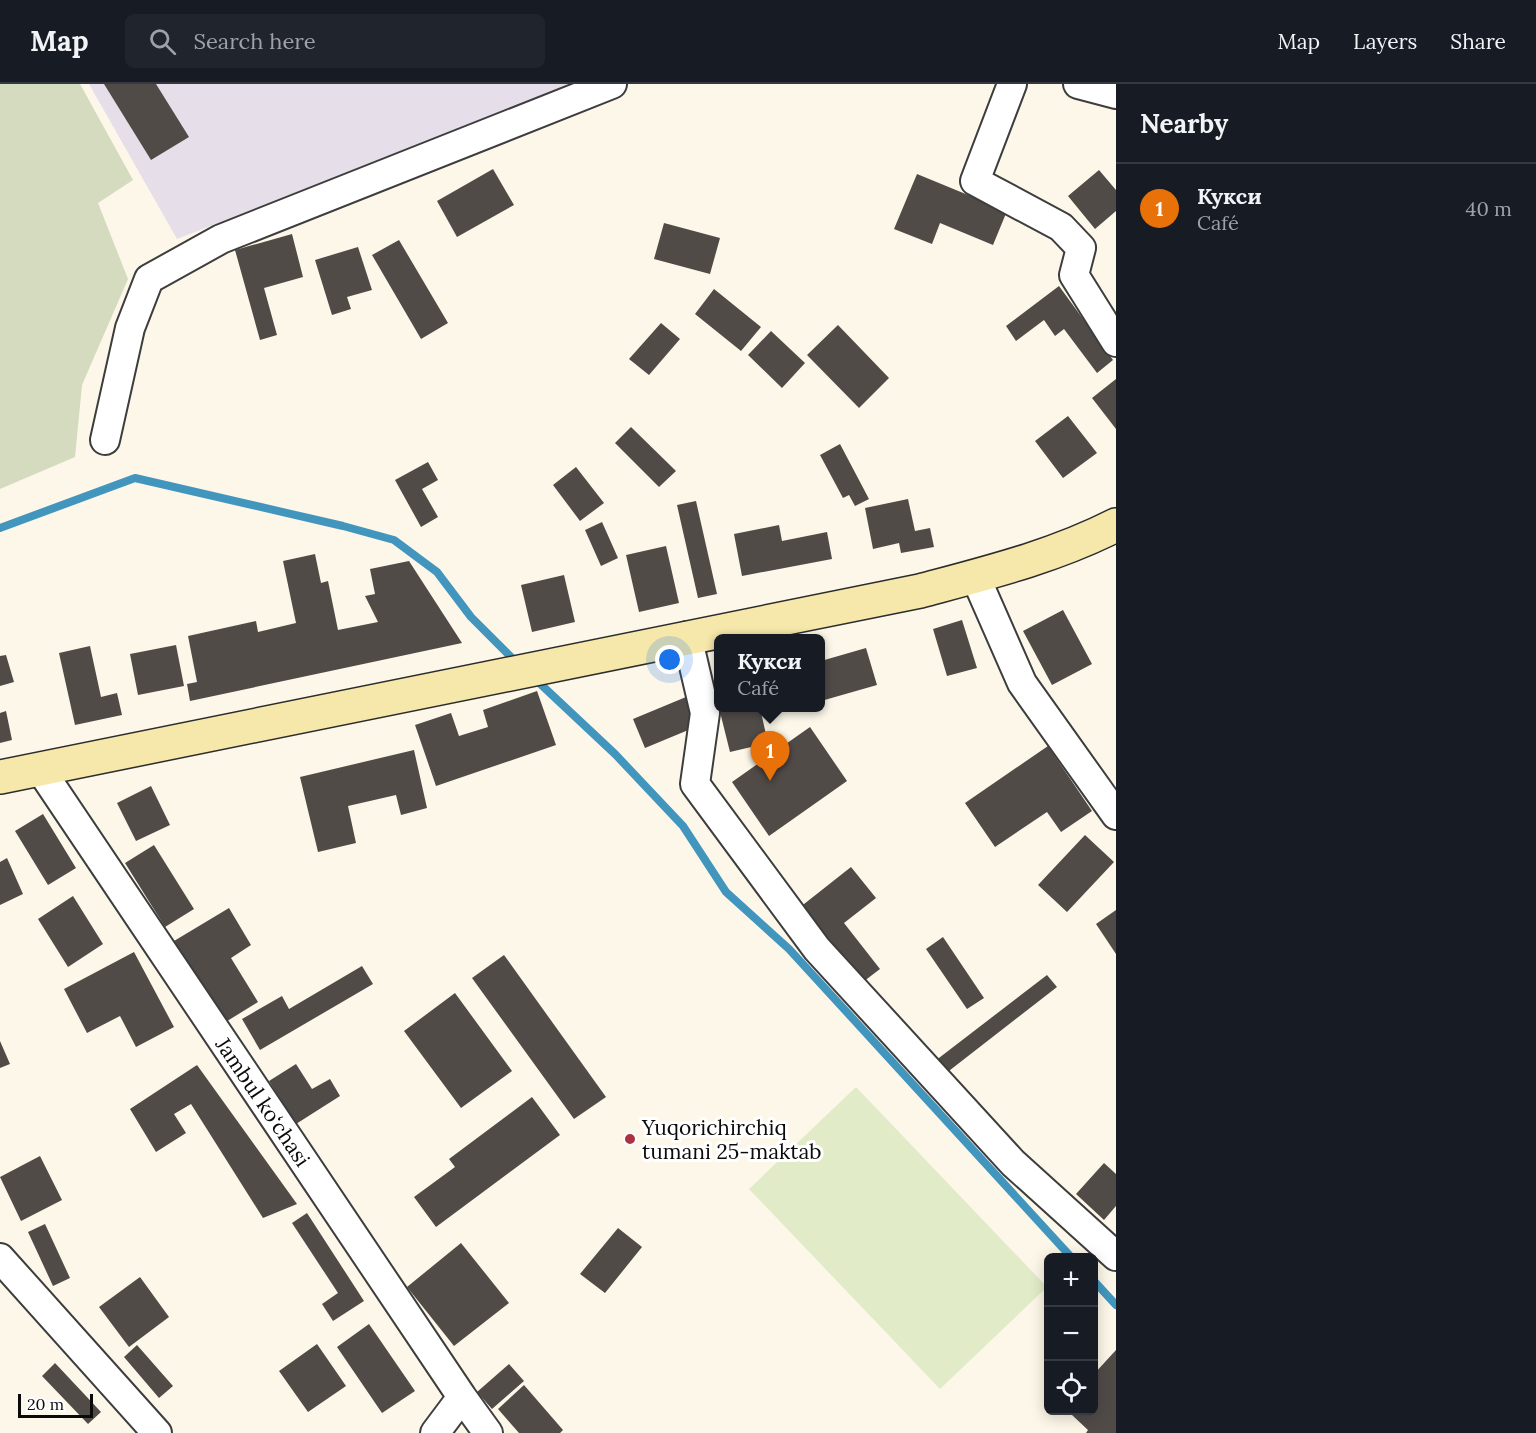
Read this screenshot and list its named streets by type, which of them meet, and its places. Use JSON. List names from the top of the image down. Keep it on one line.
{"streets":{"street":["Jambul ko‘chasi"]},"places":["Yuqorichirchiq tumani 25-maktab"],"scale_bar":"20 m","page":{"header":"Map","search":"Search here","nav":["Map","Layers","Share"],"heading":"Nearby","list":[{"mark":"1","name":"Кукси","note":"Café","value":"40 m"}],"popup":["Кукси","Café"],"pins":"1","map_buttons":["+","−"],"scale":"20 m"}}
